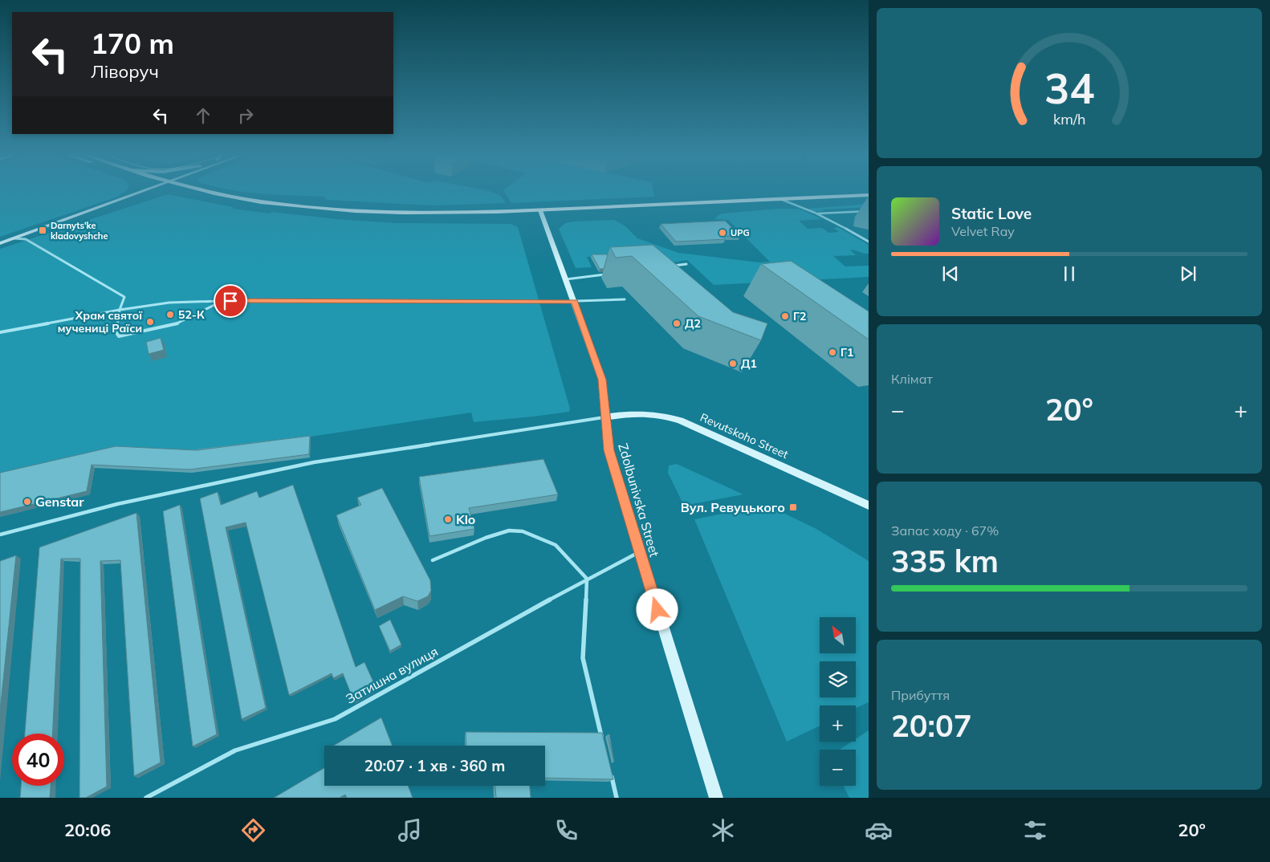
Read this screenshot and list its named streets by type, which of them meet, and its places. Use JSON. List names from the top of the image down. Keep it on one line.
{"streets":{"street":["Revutskoho Street","Zdolbunivska Street"],"lane":["Затишна вулиця"]},"crossings":[["Revutskoho Street","Zdolbunivska Street"],["Zdolbunivska Street","Затишна вулиця"]],"places":{"transit":["Darnytsʹke kladovyshche","Вул. Ревуцького"],"other":["UPG","52-К","Г2","Храм святої мучениці Раїси","Д2","Г1","Д1","Genstar","Klo"]},"north":"top left","page":{"turn":["170 m","Ліворуч"],"song":["Static Love","Velvet Ray"],"tile":["Клімат",["Запас ходу · 67%","335 km"],["Прибуття","20:07"]],"heat":["−","20°","+"],"map_buttons":["+","−"],"limit":"40","trip":"20:07 · 1 хв · 360 m","tabs":["20:06","20°"],"gauge":["34","km/h"]}}
